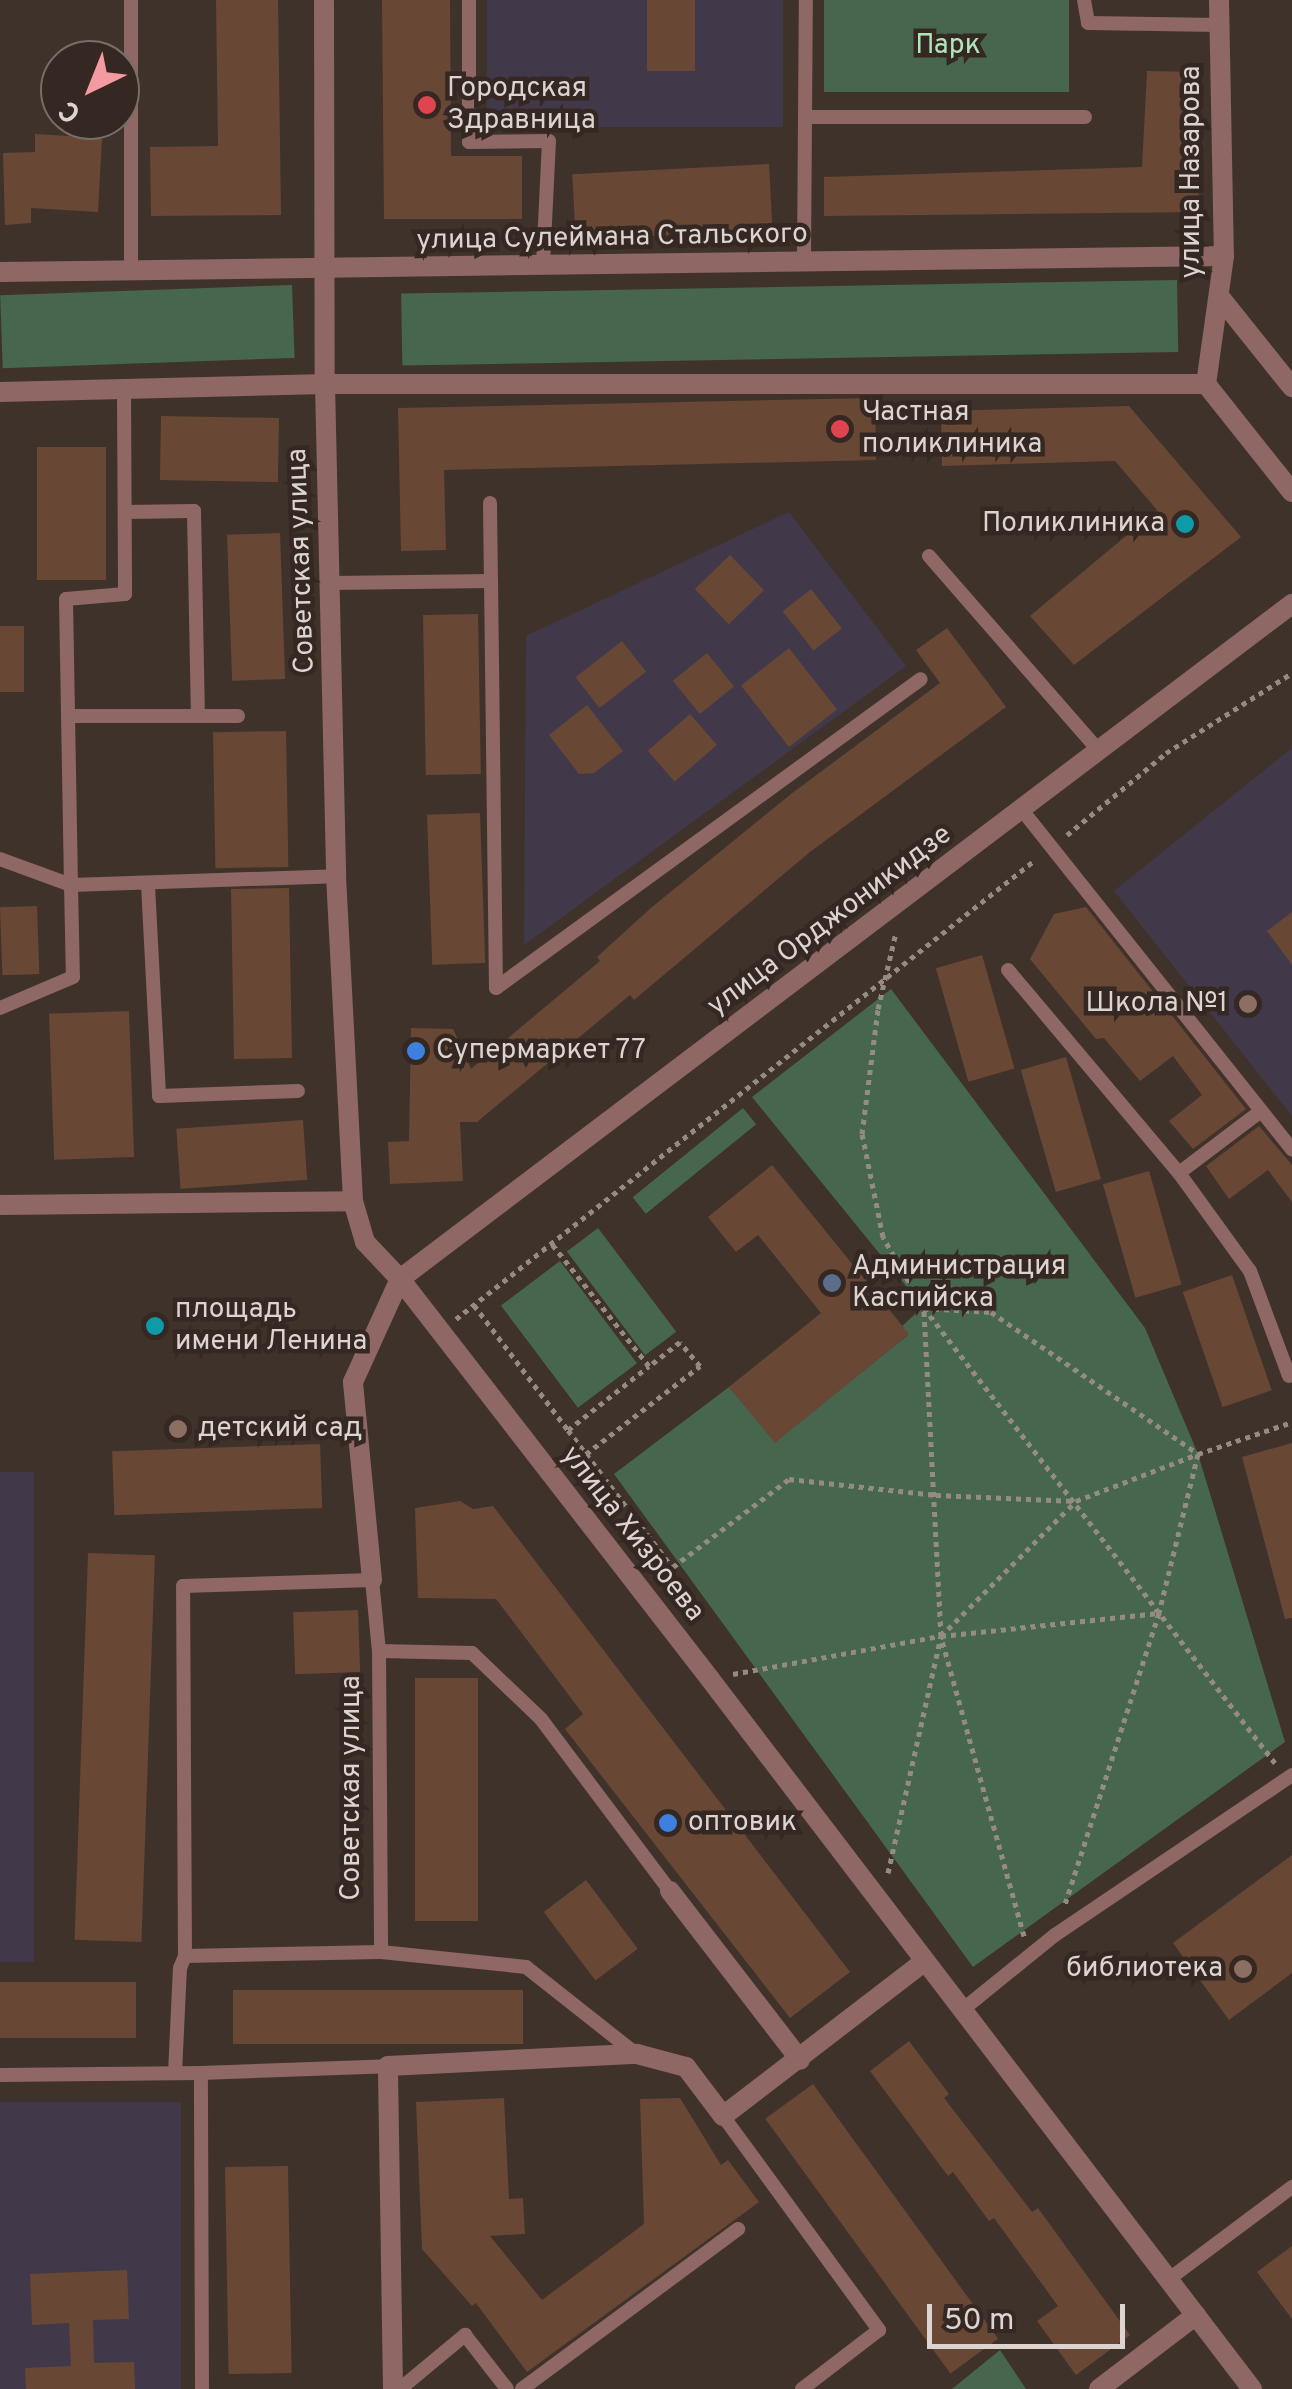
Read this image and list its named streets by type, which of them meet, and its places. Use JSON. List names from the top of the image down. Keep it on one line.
{"streets":{"street":["улица Назарова","улица Сулеймана Стальского","Советская улица","улица Орджоникидзе","улица Хизроева"]},"crossings":[["улица Назарова","улица Сулеймана Стальского"],["улица Сулеймана Стальского","Советская улица"],["Советская улица","улица Хизроева"],["улица Орджоникидзе","улица Хизроева"]],"parks":["Парк"],"places":["Городская Здравница","Частная поликлиника","Поликлиника","Школа №1","Супермаркет 77","Администрация Каспийска","площадь имени Ленина","детский сад","оптовик","библиотека"],"scale_bar":"50 m","north":"bottom left"}
